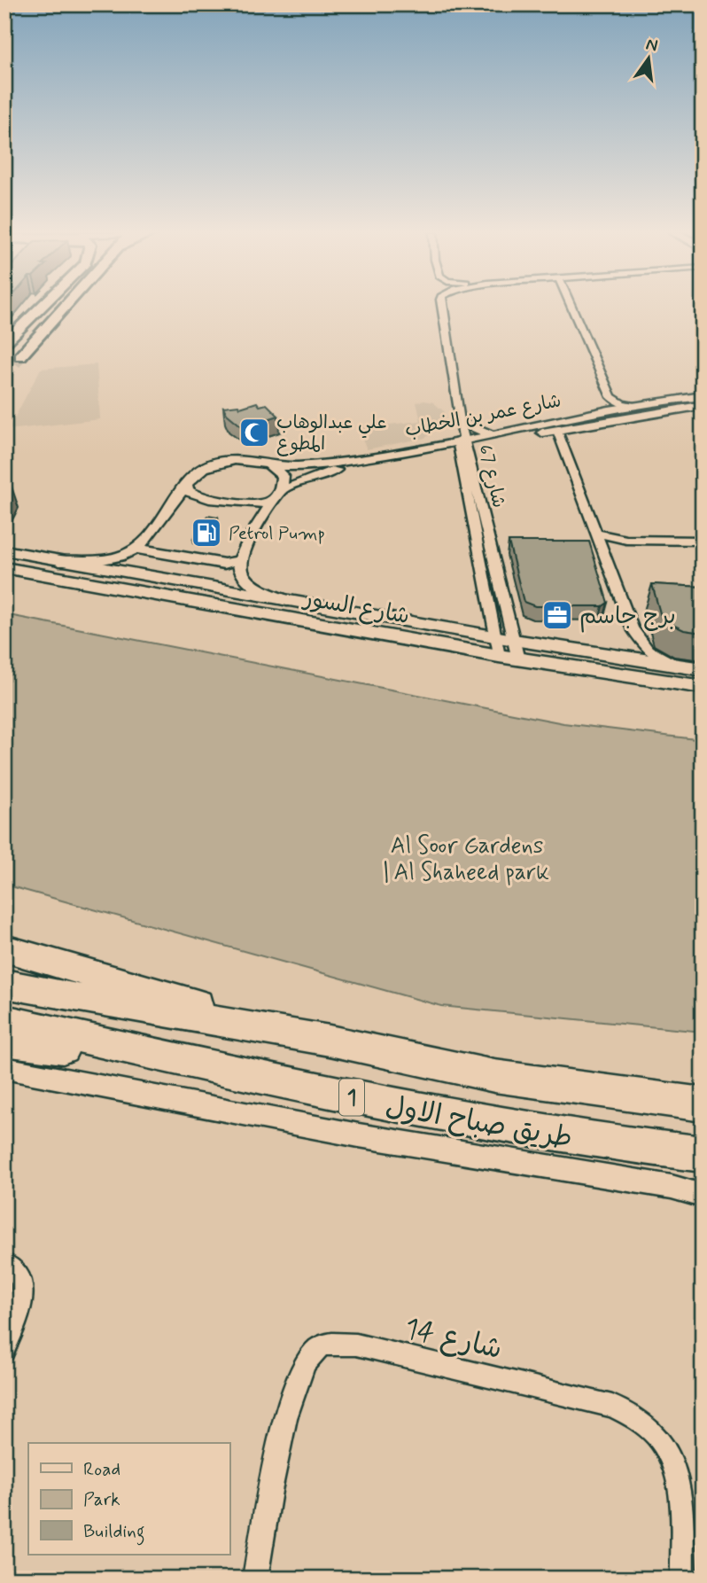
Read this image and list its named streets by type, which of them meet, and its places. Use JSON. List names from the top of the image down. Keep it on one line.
{"streets":{"highway":["1","طريق صباح الاول"],"main road":["شارع السور"],"street":["شارع عمر بن الخطاب","شارع 67","شارع 14"]},"crossings":[["شارع عمر بن الخطاب","شارع 67"],["شارع 67","شارع السور"]],"parks":["Al Soor Gardens | Al Shaheed park"],"places":{"mosque":["علي عبدالوهاب المطوع"],"fuel station":["Petrol Pump"],"office":["برج جاسم"]},"legend":["Road","Park","Building"],"north":"top"}
